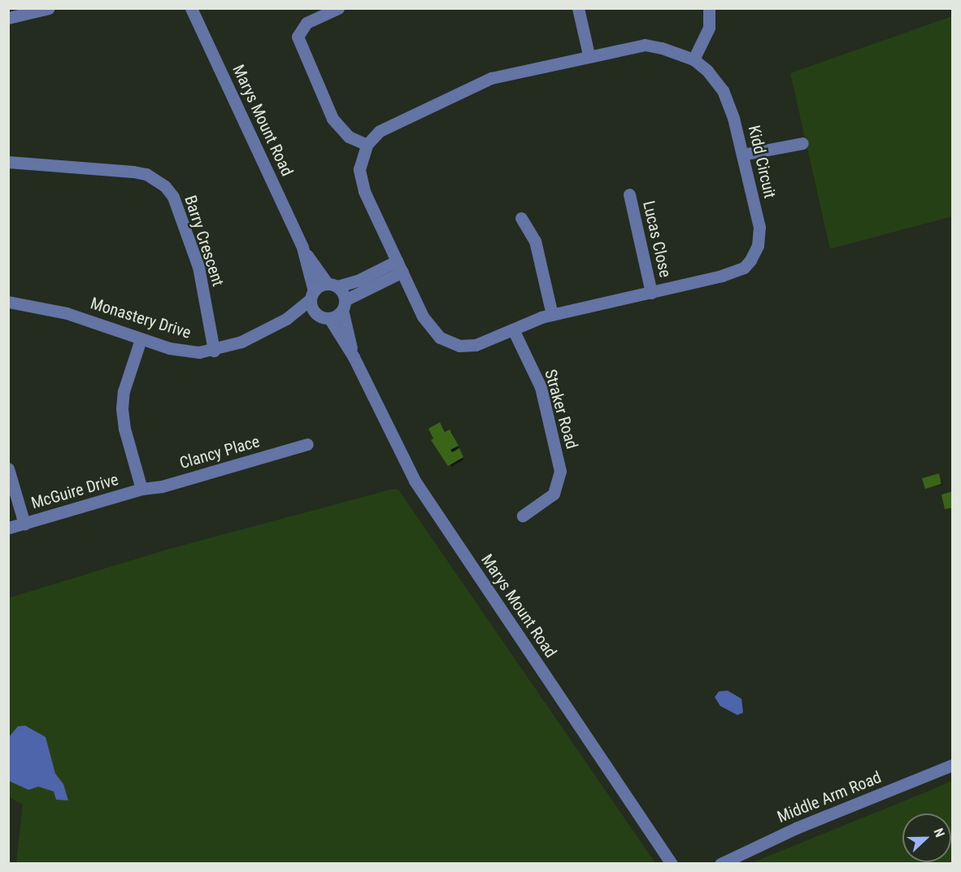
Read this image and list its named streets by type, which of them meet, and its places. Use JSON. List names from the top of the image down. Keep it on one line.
{"streets":{"street":["Marys Mount Road","Kidd Circuit","Lucas Close","Barry Crescent","Monastery Drive","Straker Road","Clancy Place","McGuire Drive","Middle Arm Road"]},"crossings":[["Marys Mount Road","Monastery Drive"],["Kidd Circuit","Lucas Close"],["Kidd Circuit","Monastery Drive"],["Kidd Circuit","Straker Road"],["Barry Crescent","Monastery Drive"],["Monastery Drive","McGuire Drive"],["Clancy Place","McGuire Drive"]],"north":"right"}
